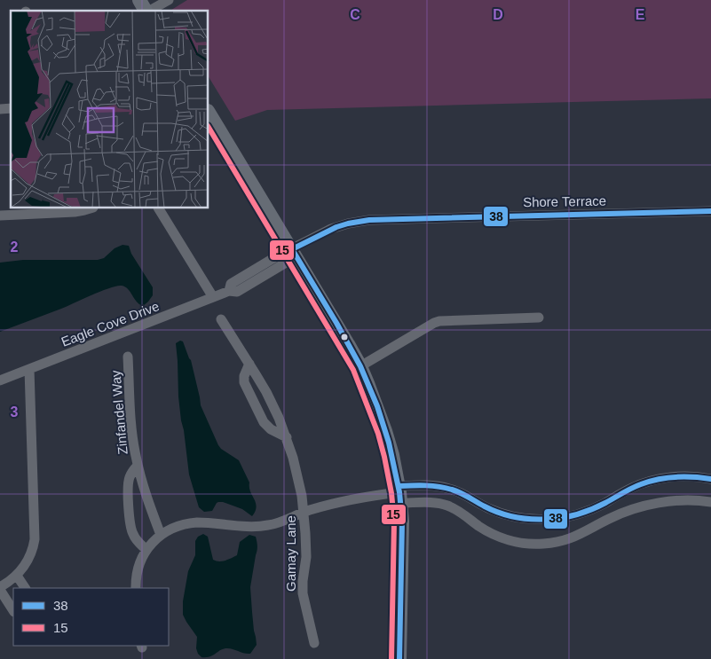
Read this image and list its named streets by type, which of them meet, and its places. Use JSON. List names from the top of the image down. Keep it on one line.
{"streets":{"street":["Shore Terrace","Eagle Cove Drive","Zinfandel Way","Gamay Lane"]},"crossings":[["Shore Terrace","Eagle Cove Drive"]],"lines":["transit line 15","transit line 38"],"legend":["38","15"],"grid":{"columns":["C","D","E"],"rows":["2","3"]}}
